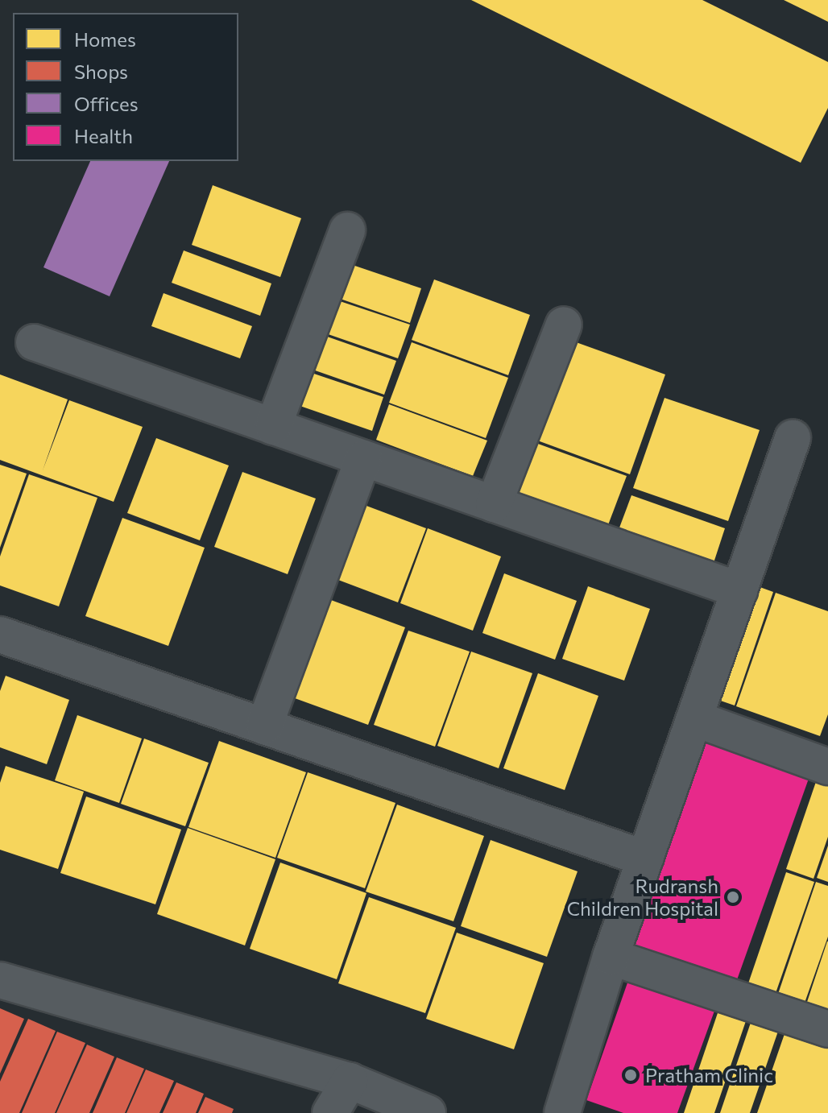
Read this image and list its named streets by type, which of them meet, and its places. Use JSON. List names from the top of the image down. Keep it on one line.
{"places":["Rudransh Children Hospital","Pratham Clinic"],"legend":["Homes","Shops","Offices","Health"]}
